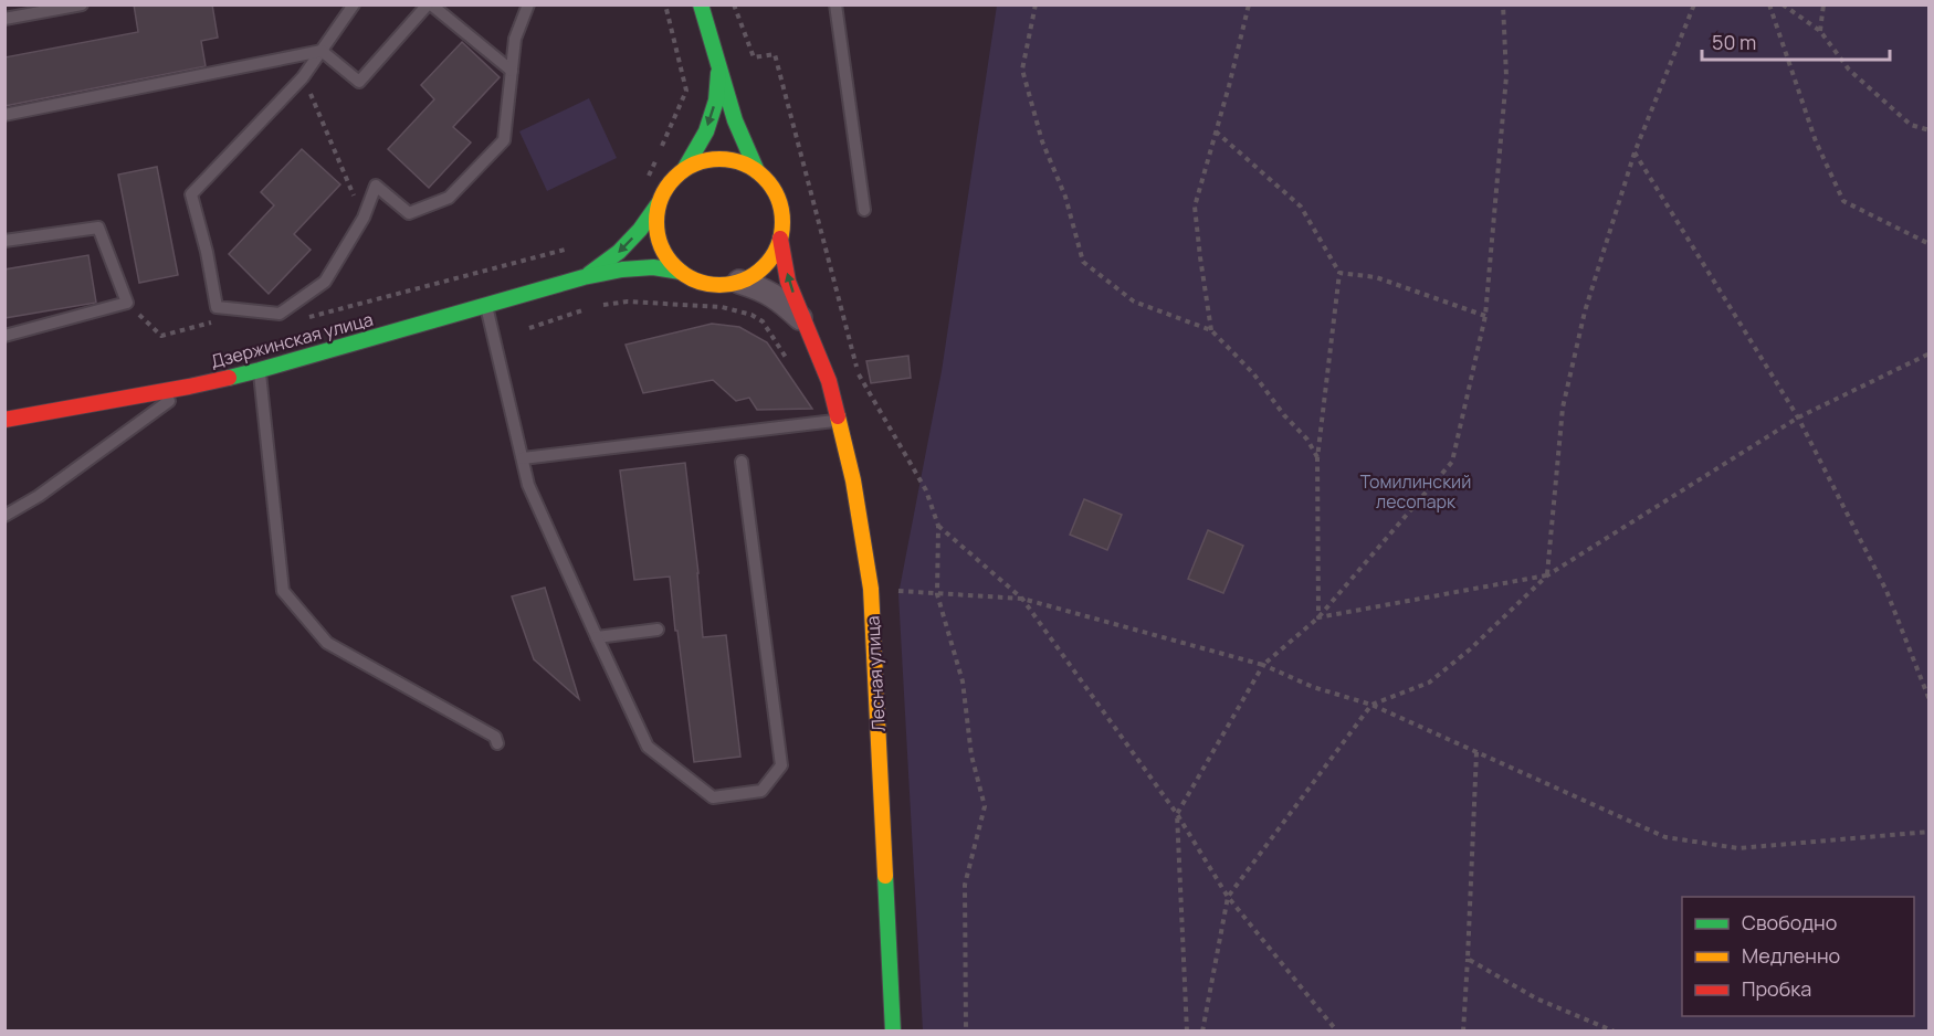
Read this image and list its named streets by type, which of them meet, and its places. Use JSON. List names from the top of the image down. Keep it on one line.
{"streets":{"main road":["Дзержинская улица","Лесная улица"]},"crossings":[["Дзержинская улица","Лесная улица"]],"parks":["Томилинский лесопарк"],"legend":["Свободно","Медленно","Пробка"],"scale_bar":"50 m"}
